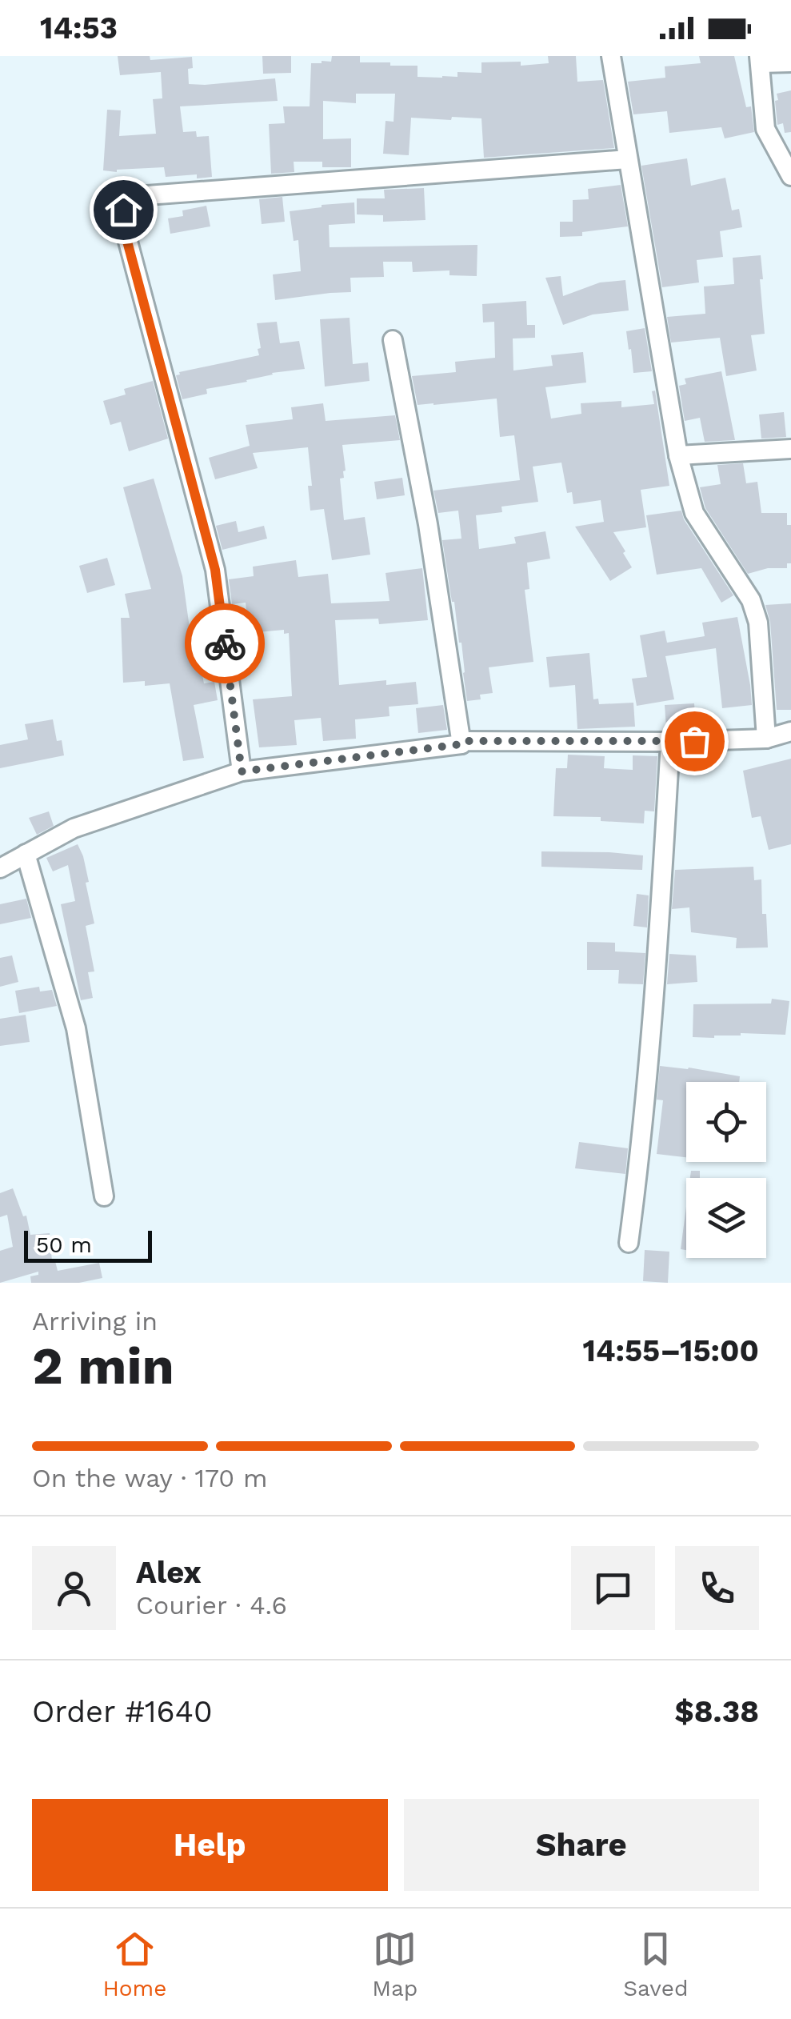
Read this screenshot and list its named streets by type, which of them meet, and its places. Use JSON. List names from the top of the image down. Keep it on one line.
{"scale_bar":"50 m","page":{"status":"14:53","scale":"50 m","heading":["2 min","Arriving in","14:55–15:00"],"panel":["Alex","Courier · 4.6","Order #1640","$8.38"],"bar":"On the way · 170 m","buttons":["Help","Share"],"tabs":["Home","Map","Saved"]}}
